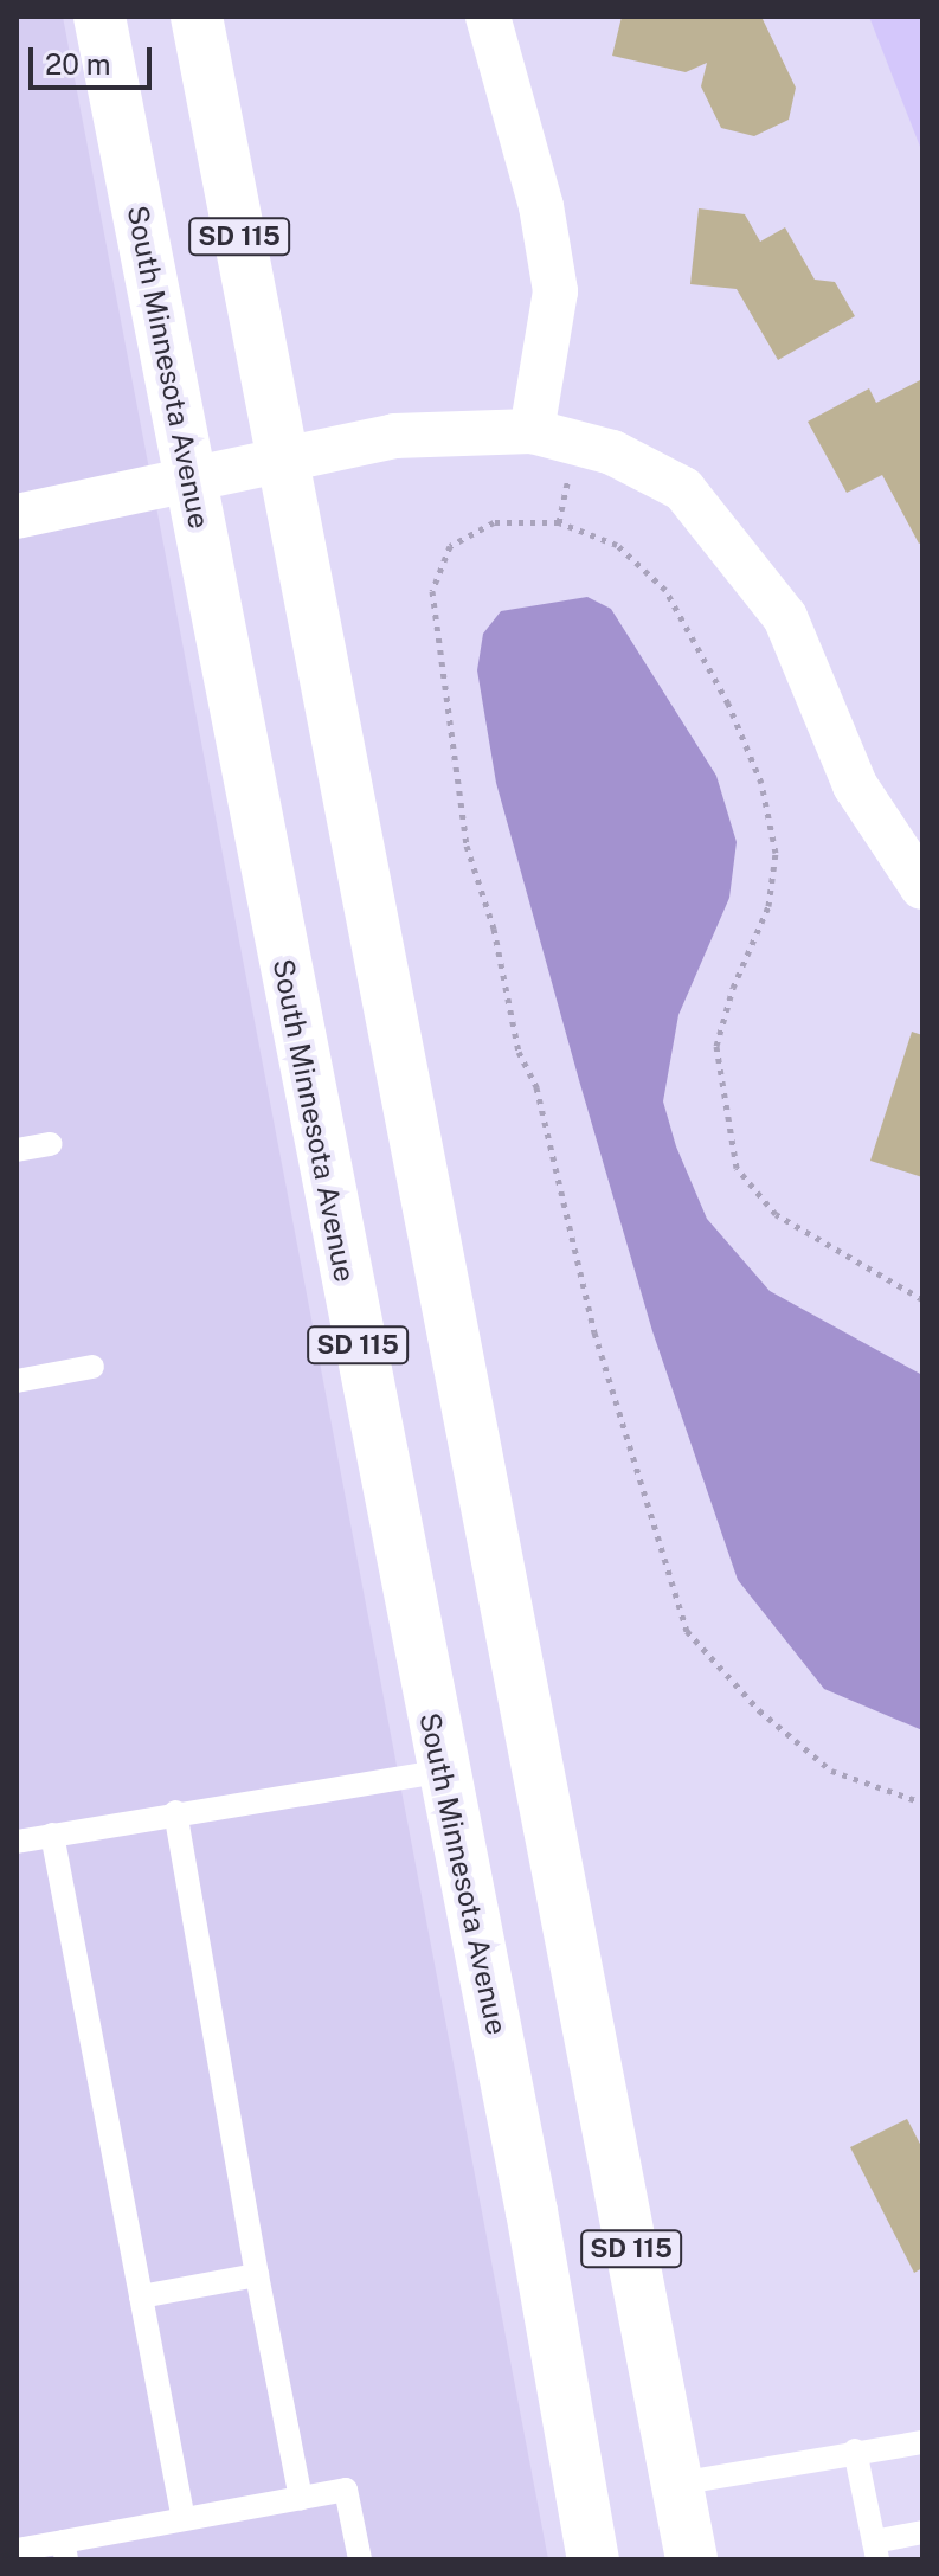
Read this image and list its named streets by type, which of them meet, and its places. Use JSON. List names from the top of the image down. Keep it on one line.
{"streets":{"main road":["SD 115","South Minnesota Avenue"]},"scale_bar":"20 m"}
